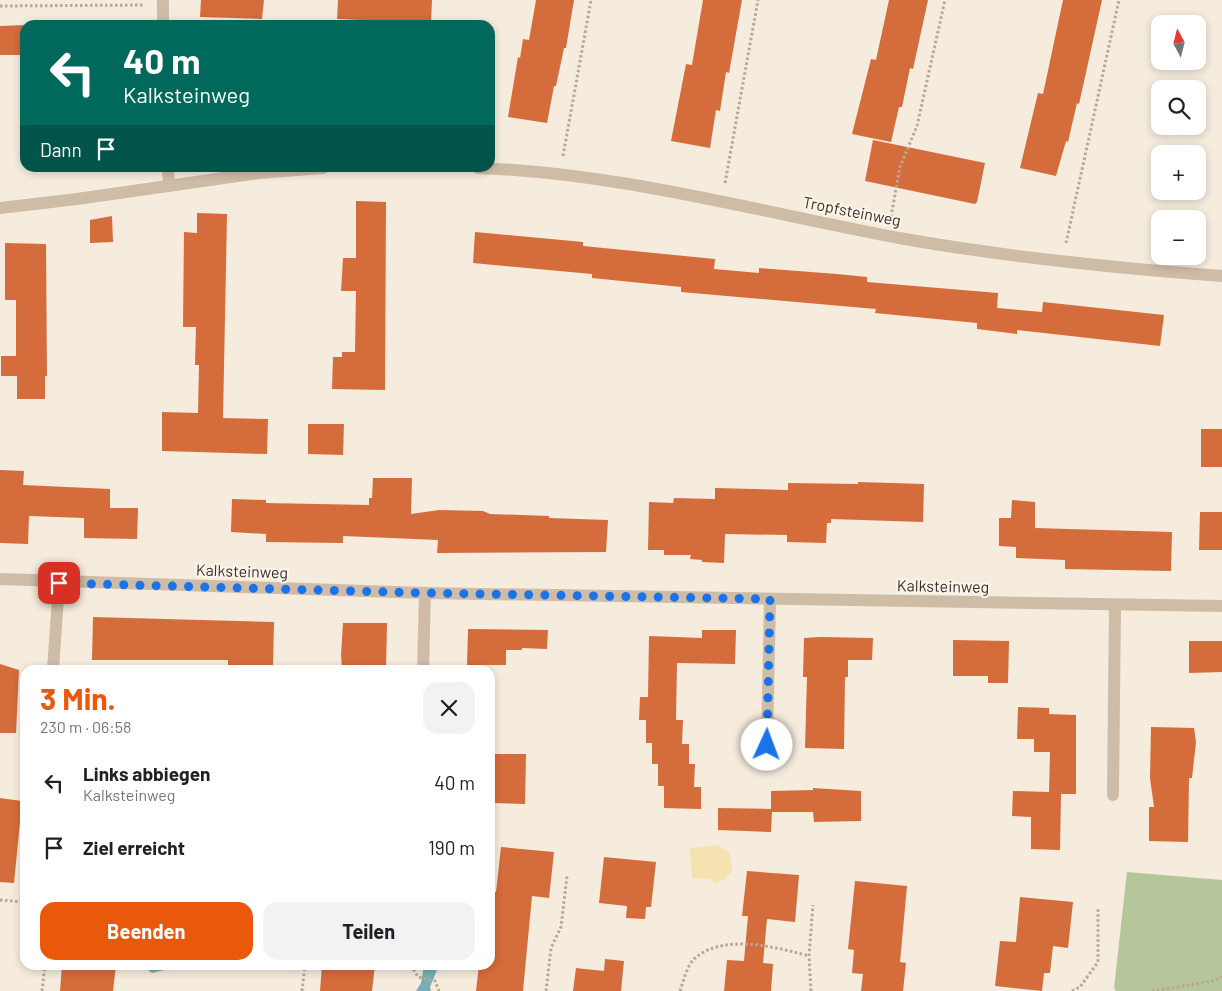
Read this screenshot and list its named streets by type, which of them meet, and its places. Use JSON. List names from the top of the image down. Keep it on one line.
{"streets":{"street":["Tropfsteinweg","Kalksteinweg"]},"north":"top","page":{"map_buttons":["+","−"],"turn":["40 m","Kalksteinweg"],"then":"Dann","heading":["3 Min.","230 m · 06:58"],"list":[{"name":"Links abbiegen","note":"Kalksteinweg","value":"40 m"},{"name":"Ziel erreicht","value":"190 m"}],"buttons":["Beenden","Teilen"]}}
